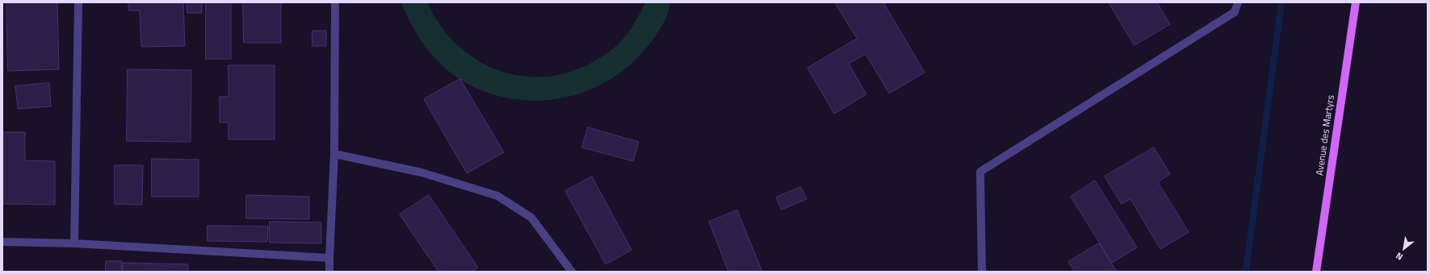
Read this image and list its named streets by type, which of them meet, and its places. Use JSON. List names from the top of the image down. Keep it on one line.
{"streets":{"main road":["Avenue des Martyrs"]},"north":"bottom left"}
